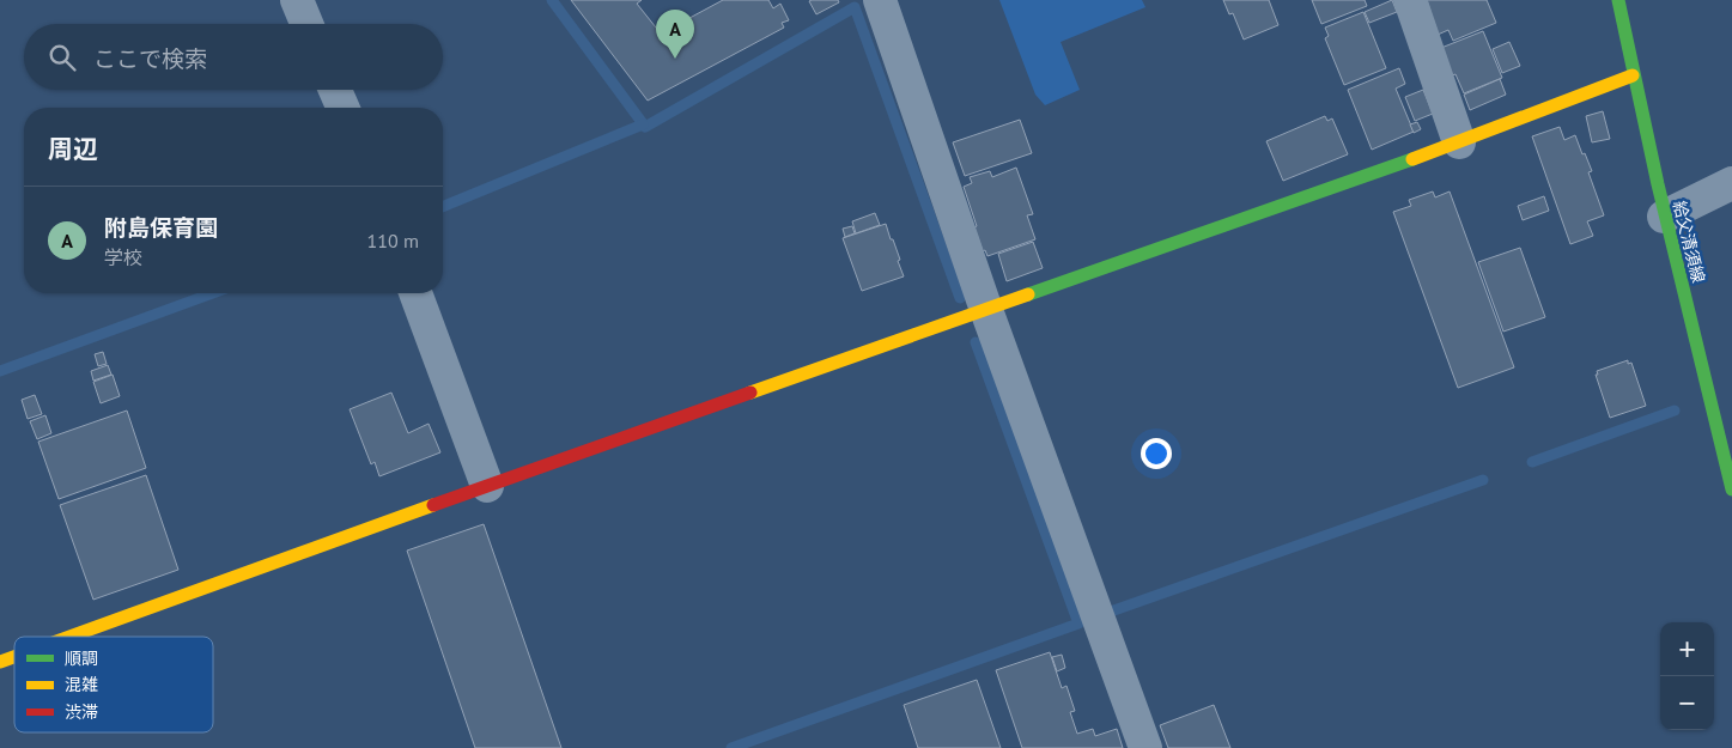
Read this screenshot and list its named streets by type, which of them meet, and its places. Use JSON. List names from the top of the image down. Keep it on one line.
{"streets":{"street":["給父清須線"]},"legend":["順調","混雑","渋滞"],"page":{"pins":"A","search":"ここで検索","heading":"周辺","list":[{"mark":"A","name":"附島保育園","note":"学校","value":"110 m"}],"map_buttons":["+","−"]}}
